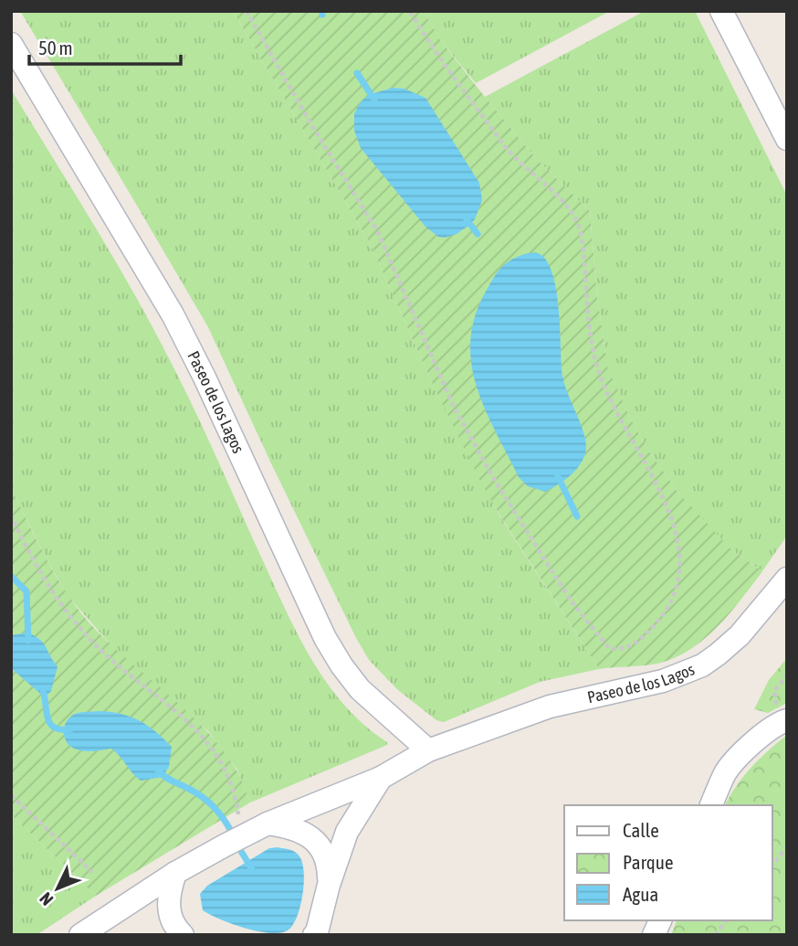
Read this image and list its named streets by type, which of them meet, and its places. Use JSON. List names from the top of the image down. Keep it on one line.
{"streets":{"street":["Paseo de los Lagos"]},"legend":["Calle","Parque","Agua"],"scale_bar":"50 m","north":"bottom left"}
